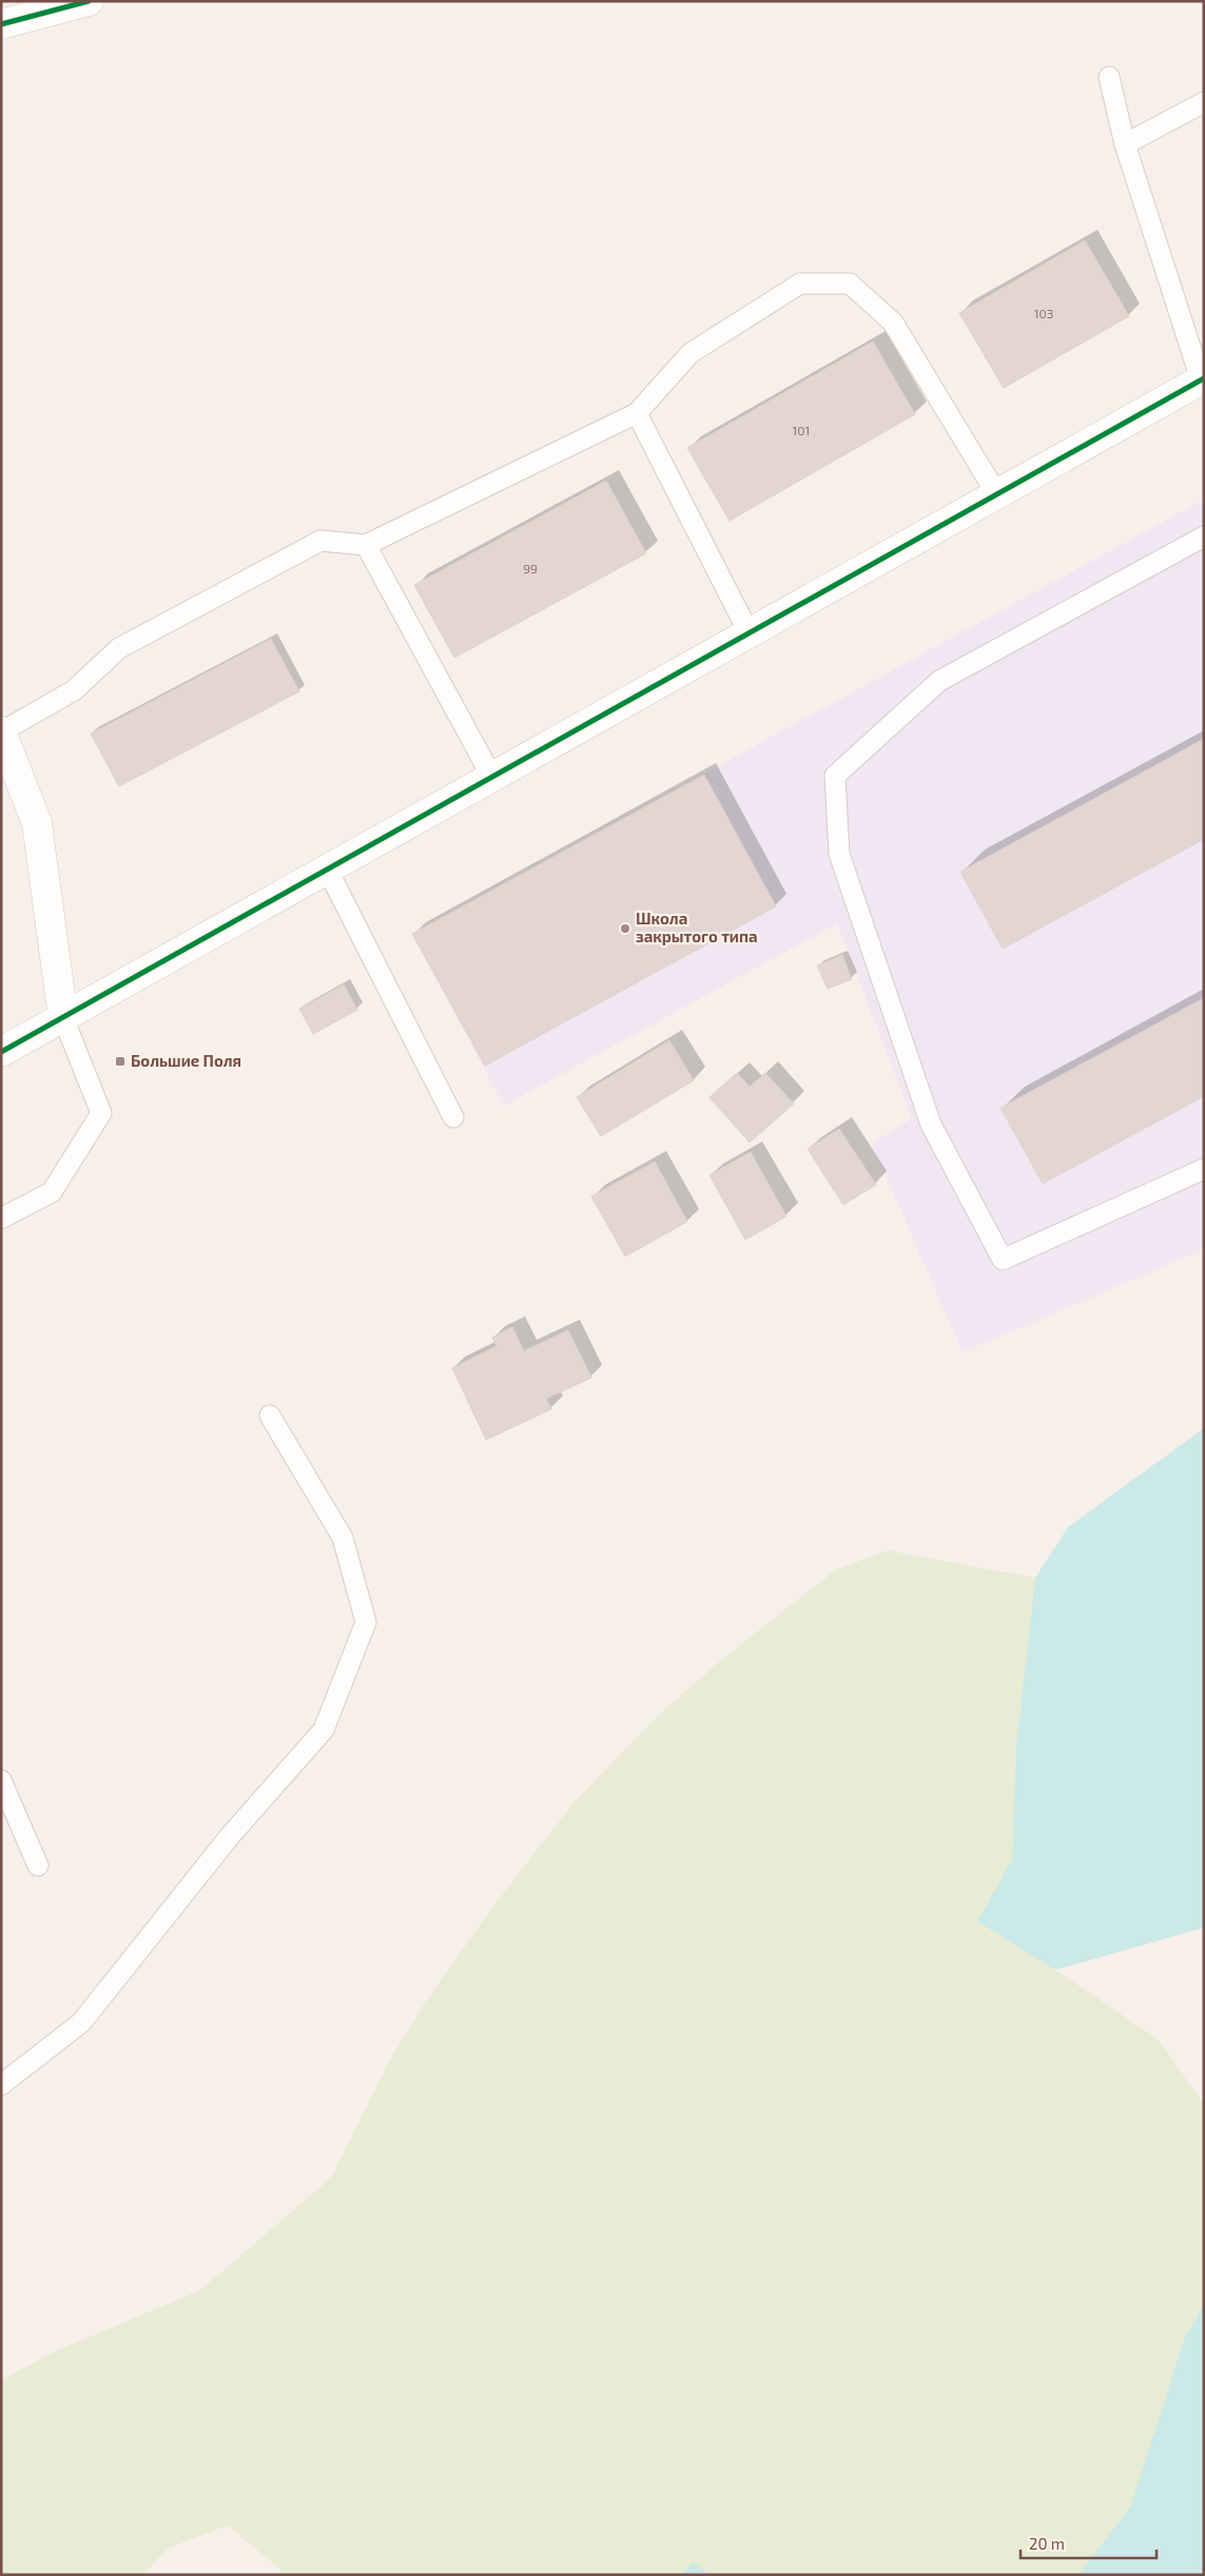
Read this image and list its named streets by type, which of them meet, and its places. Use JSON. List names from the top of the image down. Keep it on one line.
{"places":{"other":["Школа закрытого типа"],"transit":["Большие Поля"]},"house_numbers":["103","101","99"],"scale_bar":"20 m"}
